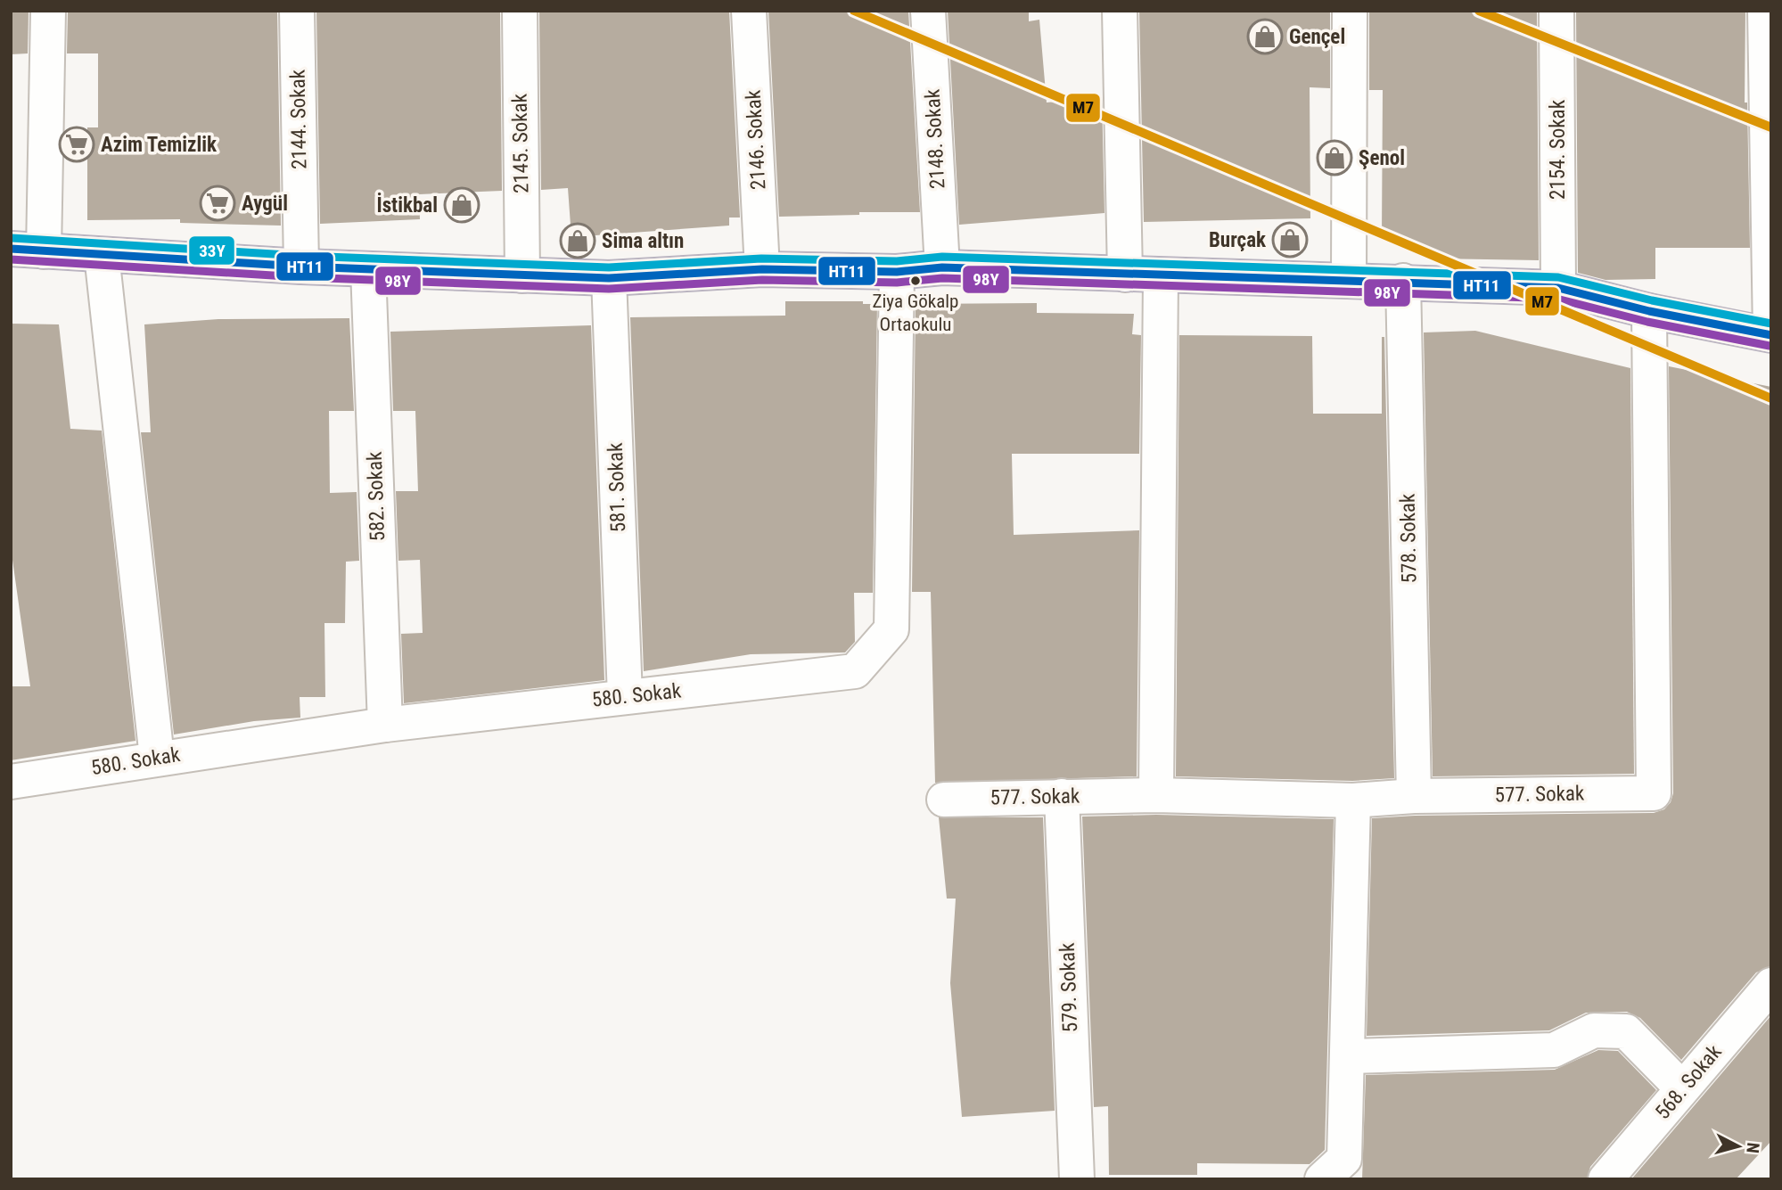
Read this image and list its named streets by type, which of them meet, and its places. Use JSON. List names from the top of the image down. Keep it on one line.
{"streets":{"street":["2144. Sokak","2148. Sokak","2146. Sokak","2145. Sokak","2154. Sokak","581. Sokak","582. Sokak","578. Sokak","580. Sokak","577. Sokak","579. Sokak","568. Sokak"]},"crossings":[["581. Sokak","580. Sokak"],["582. Sokak","580. Sokak"],["578. Sokak","577. Sokak"],["577. Sokak","579. Sokak"]],"places":{"shop":["Gençel","Şenol","İstikbal","Burçak","Sima altın"],"supermarket":["Azim Temizlik","Aygül"],"other":["Ziya Gökalp Ortaokulu"]},"lines":["transit line M7","transit line 33Y","transit line HT11","transit line 98Y"],"north":"right"}
